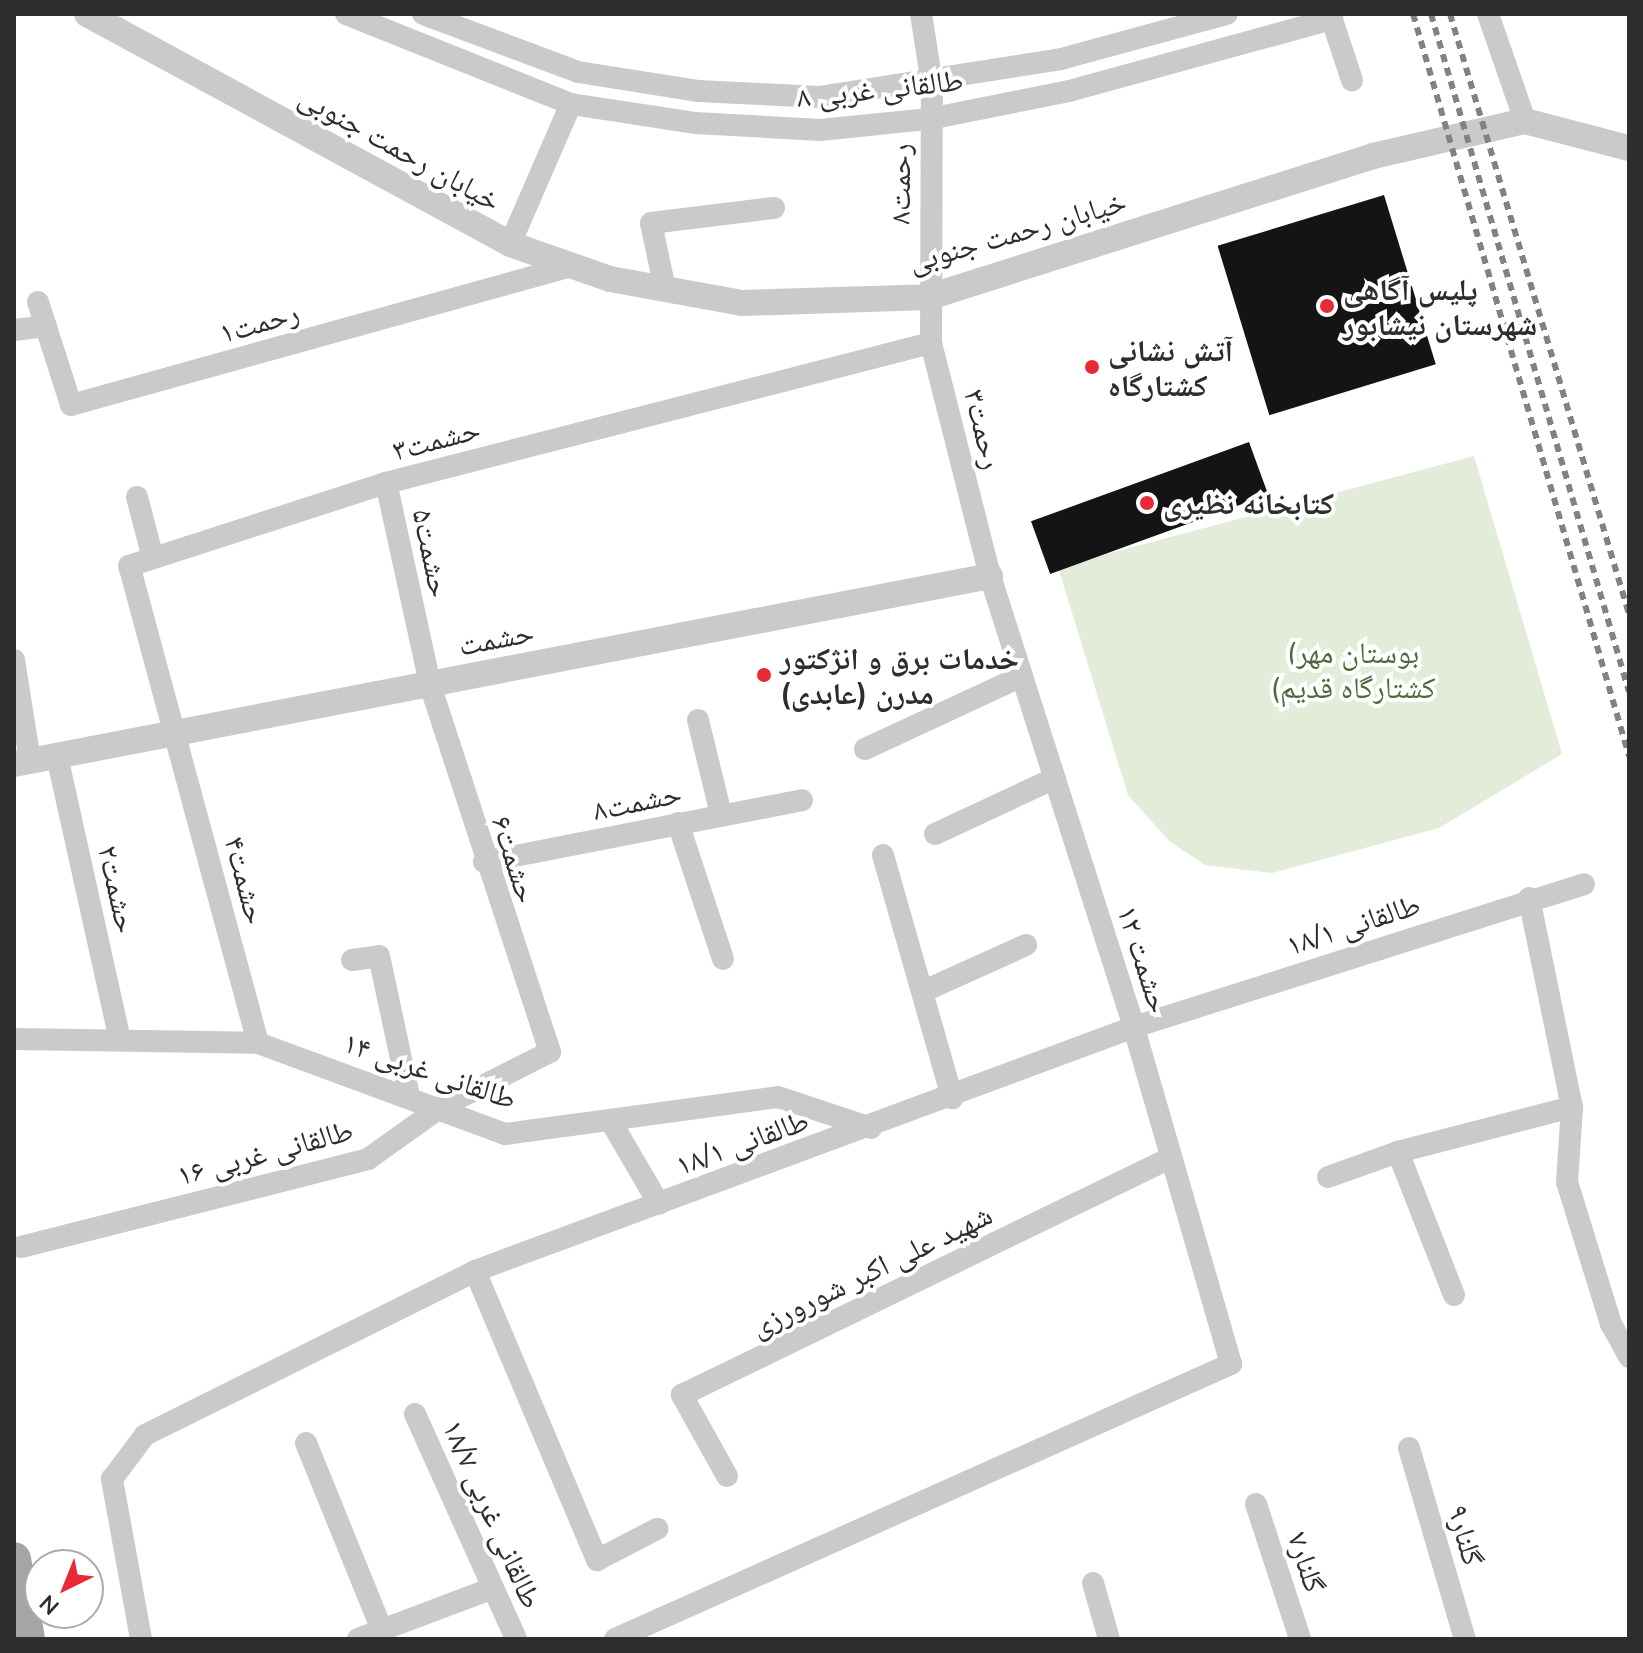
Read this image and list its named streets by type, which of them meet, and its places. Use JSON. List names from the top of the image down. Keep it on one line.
{"streets":{"street":["طالقانی غربی ۸","خیابان رحمت جنوبی","رحمت۸","رحمت۱","رحمت۳","حشمت۳","حشمت۵","حشمت","حشمت۸","حشمت۶","حشمت۴","حشمت۲","طالقانی ۱۸/۱","حشمت ۱۲","طالقانی غربی ۱۴","طالقانی غربی ۱۶","شهید علی اکبر شورورزی","طالقانی غربی ۱۸/۷","گلنار۹","گلنار۷"]},"crossings":[["طالقانی غربی ۸","رحمت۸"],["خیابان رحمت جنوبی","رحمت۸"],["خیابان رحمت جنوبی","رحمت۱"],["خیابان رحمت جنوبی","رحمت۳"],["رحمت۸","رحمت۳"],["رحمت۳","حشمت۳"],["رحمت۳","حشمت"],["رحمت۳","حشمت ۱۲"],["حشمت۳","حشمت۵"],["حشمت۵","حشمت"],["حشمت۵","حشمت۶"],["حشمت","حشمت۶"],["حشمت","حشمت۴"],["حشمت","حشمت۲"],["حشمت","حشمت ۱۲"],["حشمت۸","حشمت۶"],["حشمت۶","طالقانی غربی ۱۶"],["حشمت۴","طالقانی غربی ۱۴"],["حشمت۲","طالقانی غربی ۱۴"],["طالقانی ۱۸/۱","حشمت ۱۲"],["طالقانی ۱۸/۱","طالقانی غربی ۱۴"],["حشمت ۱۲","شهید علی اکبر شورورزی"],["طالقانی غربی ۱۴","طالقانی غربی ۱۶"]],"parks":["(بوستان مهر (کشتارگاه قدیم"],"places":["پلیس آگاهی شهرستان نیشابور","آتش نشانی کشتارگاه","کتابخانه نظیری","خدمات برق و انژکتور مدرن (عابدی)"],"north":"bottom left"}
